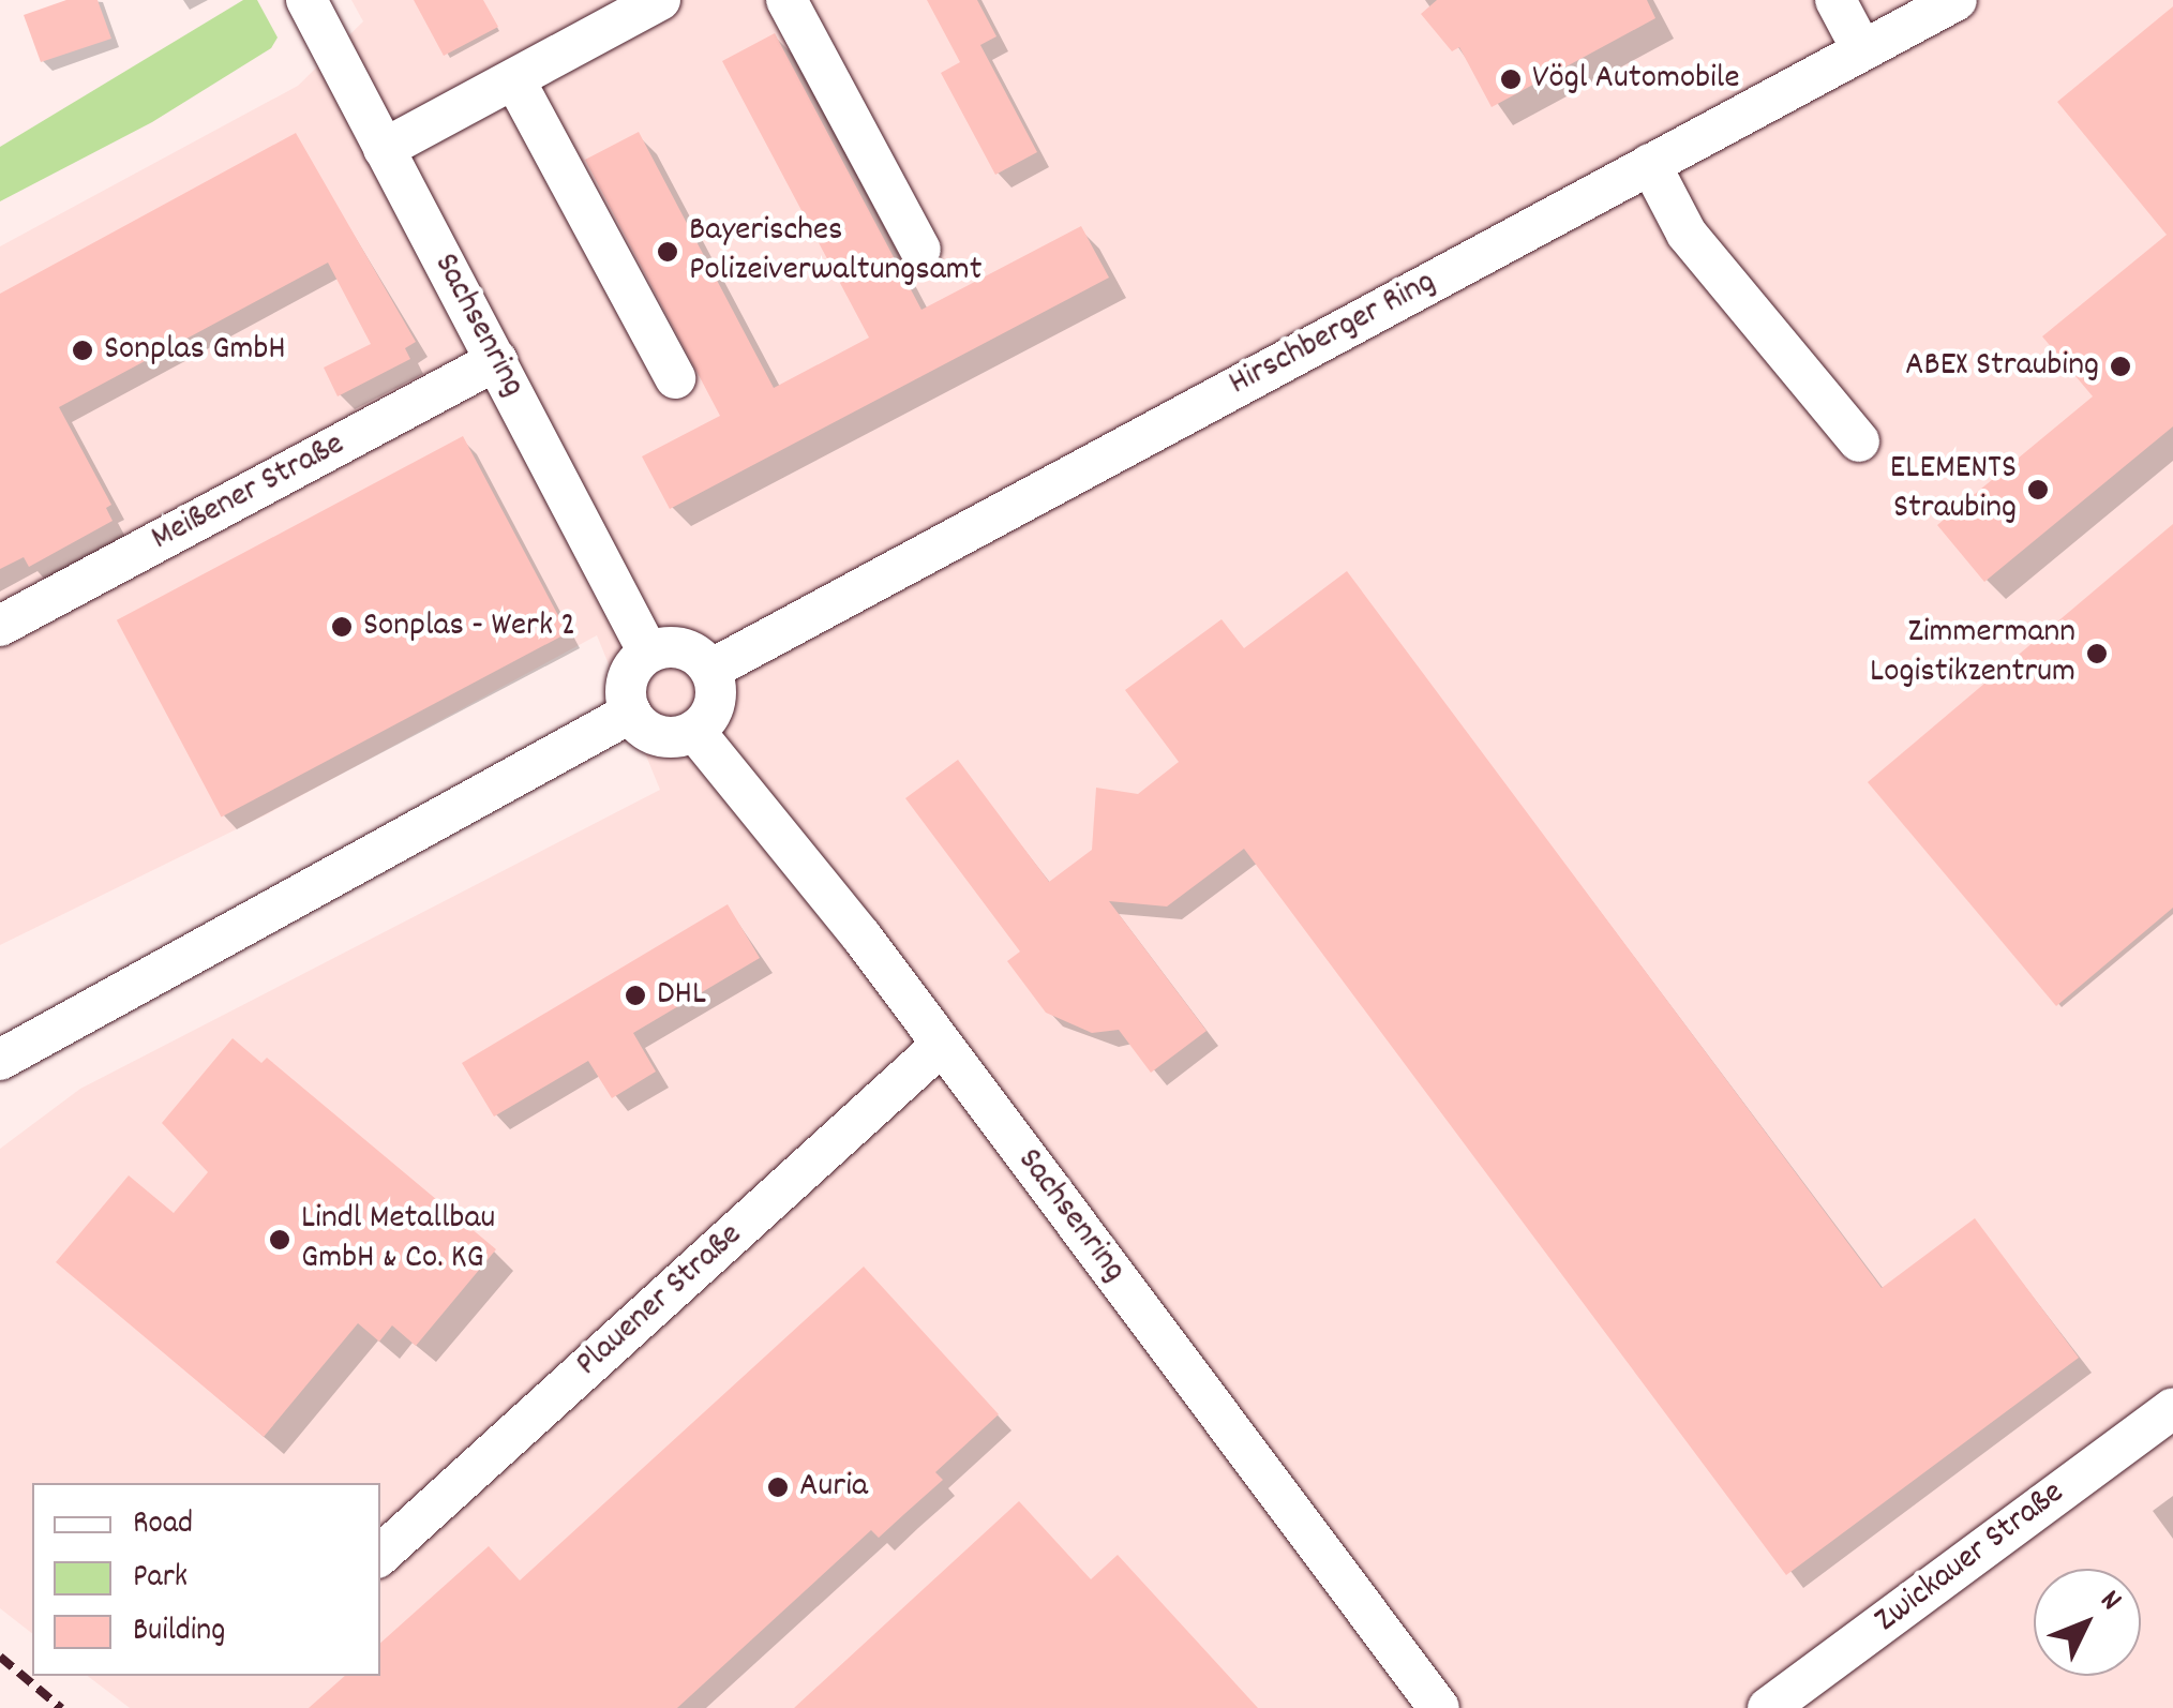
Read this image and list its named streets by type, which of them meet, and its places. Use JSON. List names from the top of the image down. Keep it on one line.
{"streets":{"street":["Sachsenring","Hirschberger Ring","Meißener Straße","Plauener Straße","Zwickauer Straße"]},"crossings":[["Sachsenring","Hirschberger Ring"],["Sachsenring","Meißener Straße"],["Sachsenring","Plauener Straße"]],"places":["Vögl Automobile","Bayerisches Polizeiverwaltungsamt","Sonplas GmbH","ABEX Straubing","ELEMENTS Straubing","Sonplas - Werk 2","Zimmermann Logistikzentrum","DHL","Lindl Metallbau GmbH & Co. KG","Auria"],"legend":["Road","Park","Building"],"north":"top right"}
